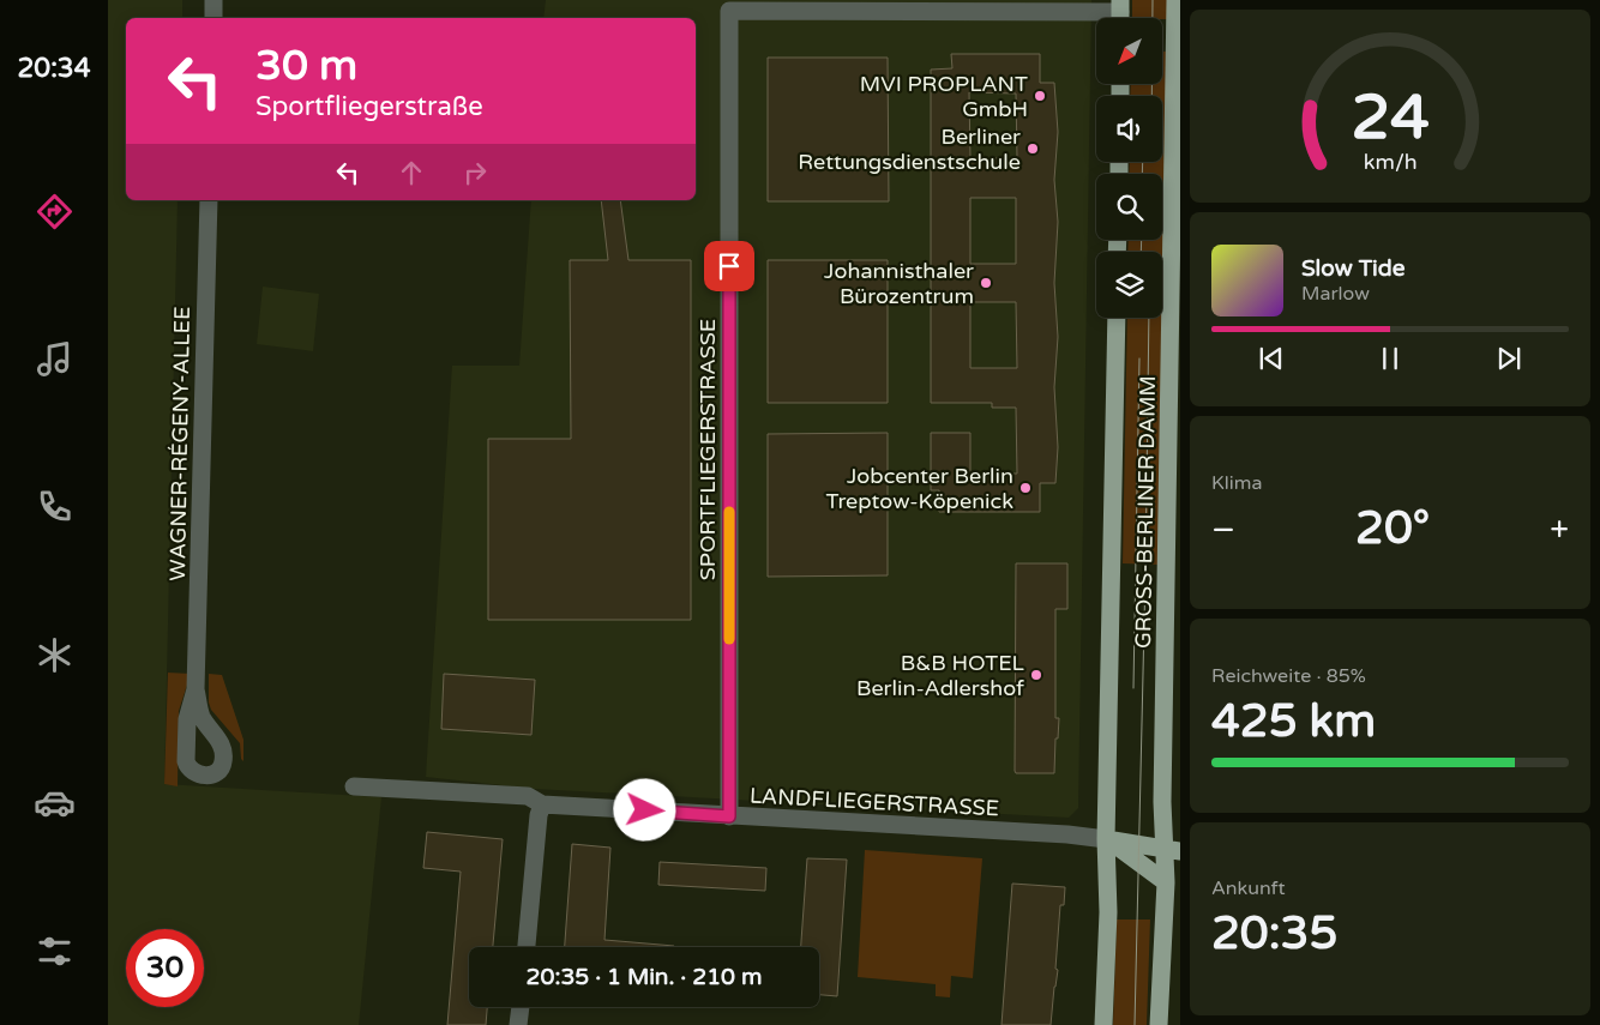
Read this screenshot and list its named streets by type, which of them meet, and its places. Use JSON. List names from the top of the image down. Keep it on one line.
{"streets":{"main road":["GROSS-BERLINER DAMM"],"street":["WAGNER-RÉGENY-ALLEE","SPORTFLIEGERSTRASSE","LANDFLIEGERSTRASSE"]},"crossings":[["SPORTFLIEGERSTRASSE","LANDFLIEGERSTRASSE"],["GROSS-BERLINER DAMM","LANDFLIEGERSTRASSE"]],"places":["MVI PROPLANT GmbH","Berliner Rettungsdienstschule","Johannisthaler Bürozentrum","Jobcenter Berlin Treptow-Köpenick","B&B HOTEL Berlin-Adlershof"],"north":"bottom left","page":{"tabs":"20:34","turn":["30 m","Sportfliegerstraße"],"song":["Slow Tide","Marlow"],"tile":["Klima",["Reichweite · 85%","425 km"],["Ankunft","20:35"]],"heat":["−","20°","+"],"limit":"30","trip":"20:35 · 1 Min. · 210 m","gauge":["24","km/h"]}}
